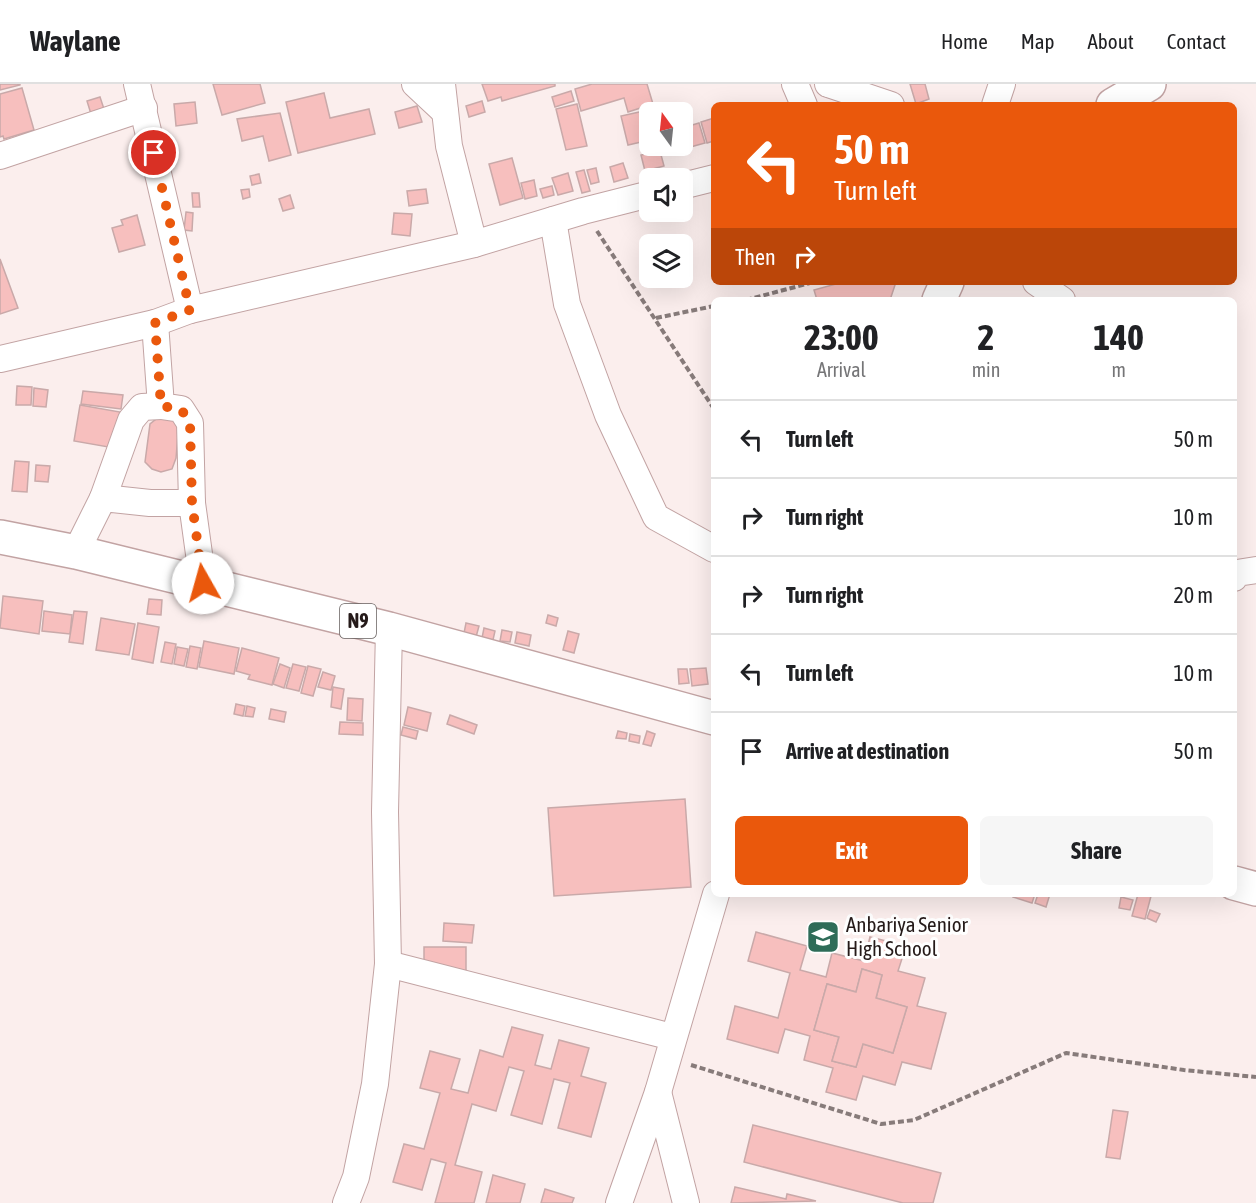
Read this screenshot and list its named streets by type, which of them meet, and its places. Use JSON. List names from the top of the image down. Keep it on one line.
{"streets":{"main road":["N9"]},"places":{"school or university":["Anbariya Senior High School"]},"north":"top","page":{"header":"Waylane","nav":["Home","Map","About","Contact"],"turn":["50 m","Turn left"],"then":"Then","eta":["23:00","Arrival","2","min","140","m"],"list":[{"name":"Turn left","value":"50 m"},{"name":"Turn right","value":"10 m"},{"name":"Turn right","value":"20 m"},{"name":"Turn left","value":"10 m"},{"name":"Arrive at destination","value":"50 m"}],"buttons":["Exit","Share"]}}
